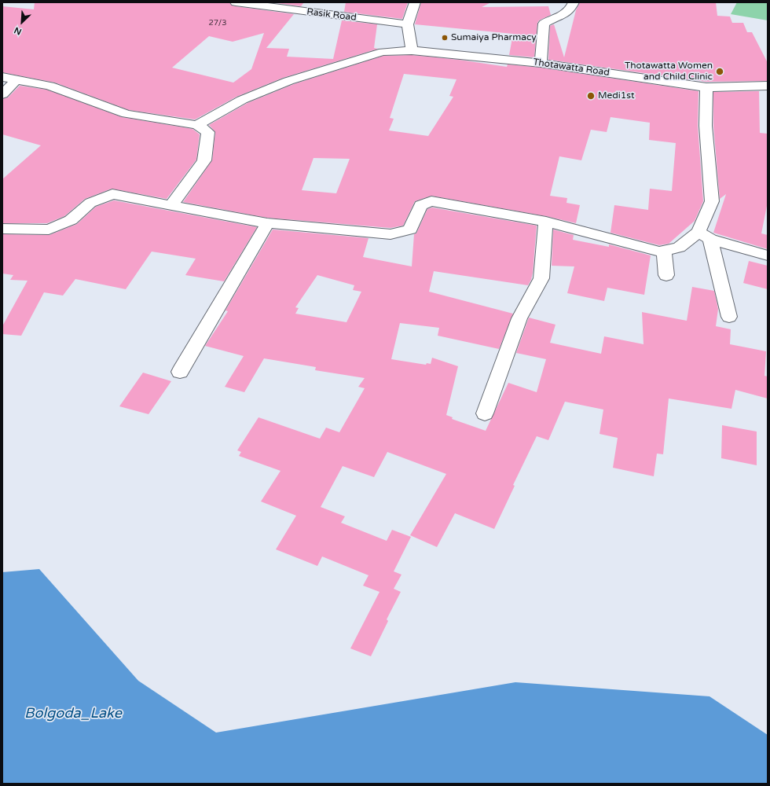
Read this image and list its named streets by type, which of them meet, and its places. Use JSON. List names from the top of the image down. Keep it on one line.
{"streets":{"street":["Rasik Road","Thotawatta Road"]},"water":["Bolgoda_Lake"],"places":["Sumaiya Pharmacy","Thotawatta Women and Child Clinic","Medi1st"],"house_numbers":["27/3"],"north":"bottom left"}
